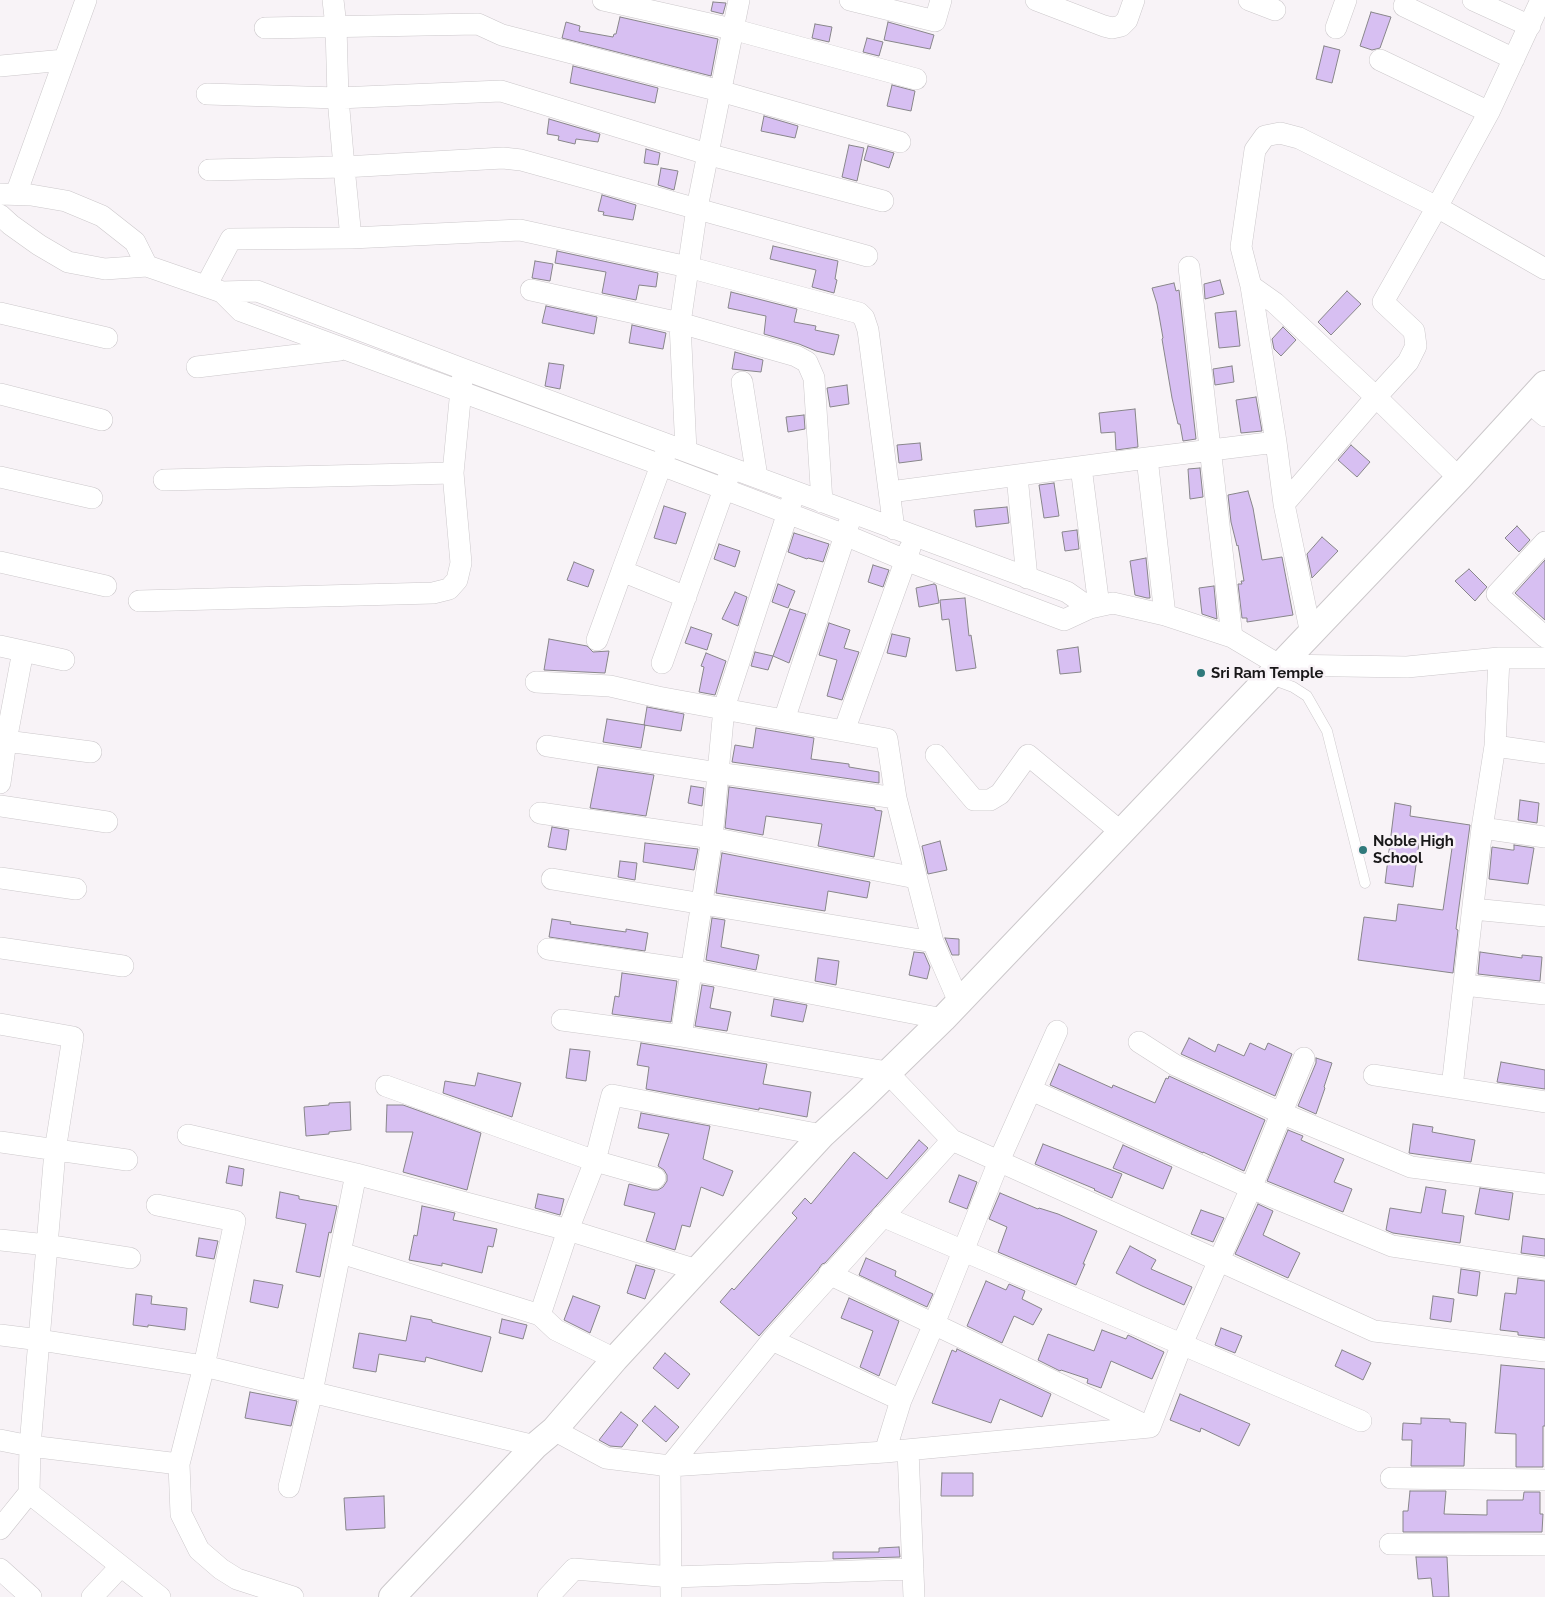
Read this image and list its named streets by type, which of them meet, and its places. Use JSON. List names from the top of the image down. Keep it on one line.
{"places":["Sri Ram Temple","Noble High School"]}
